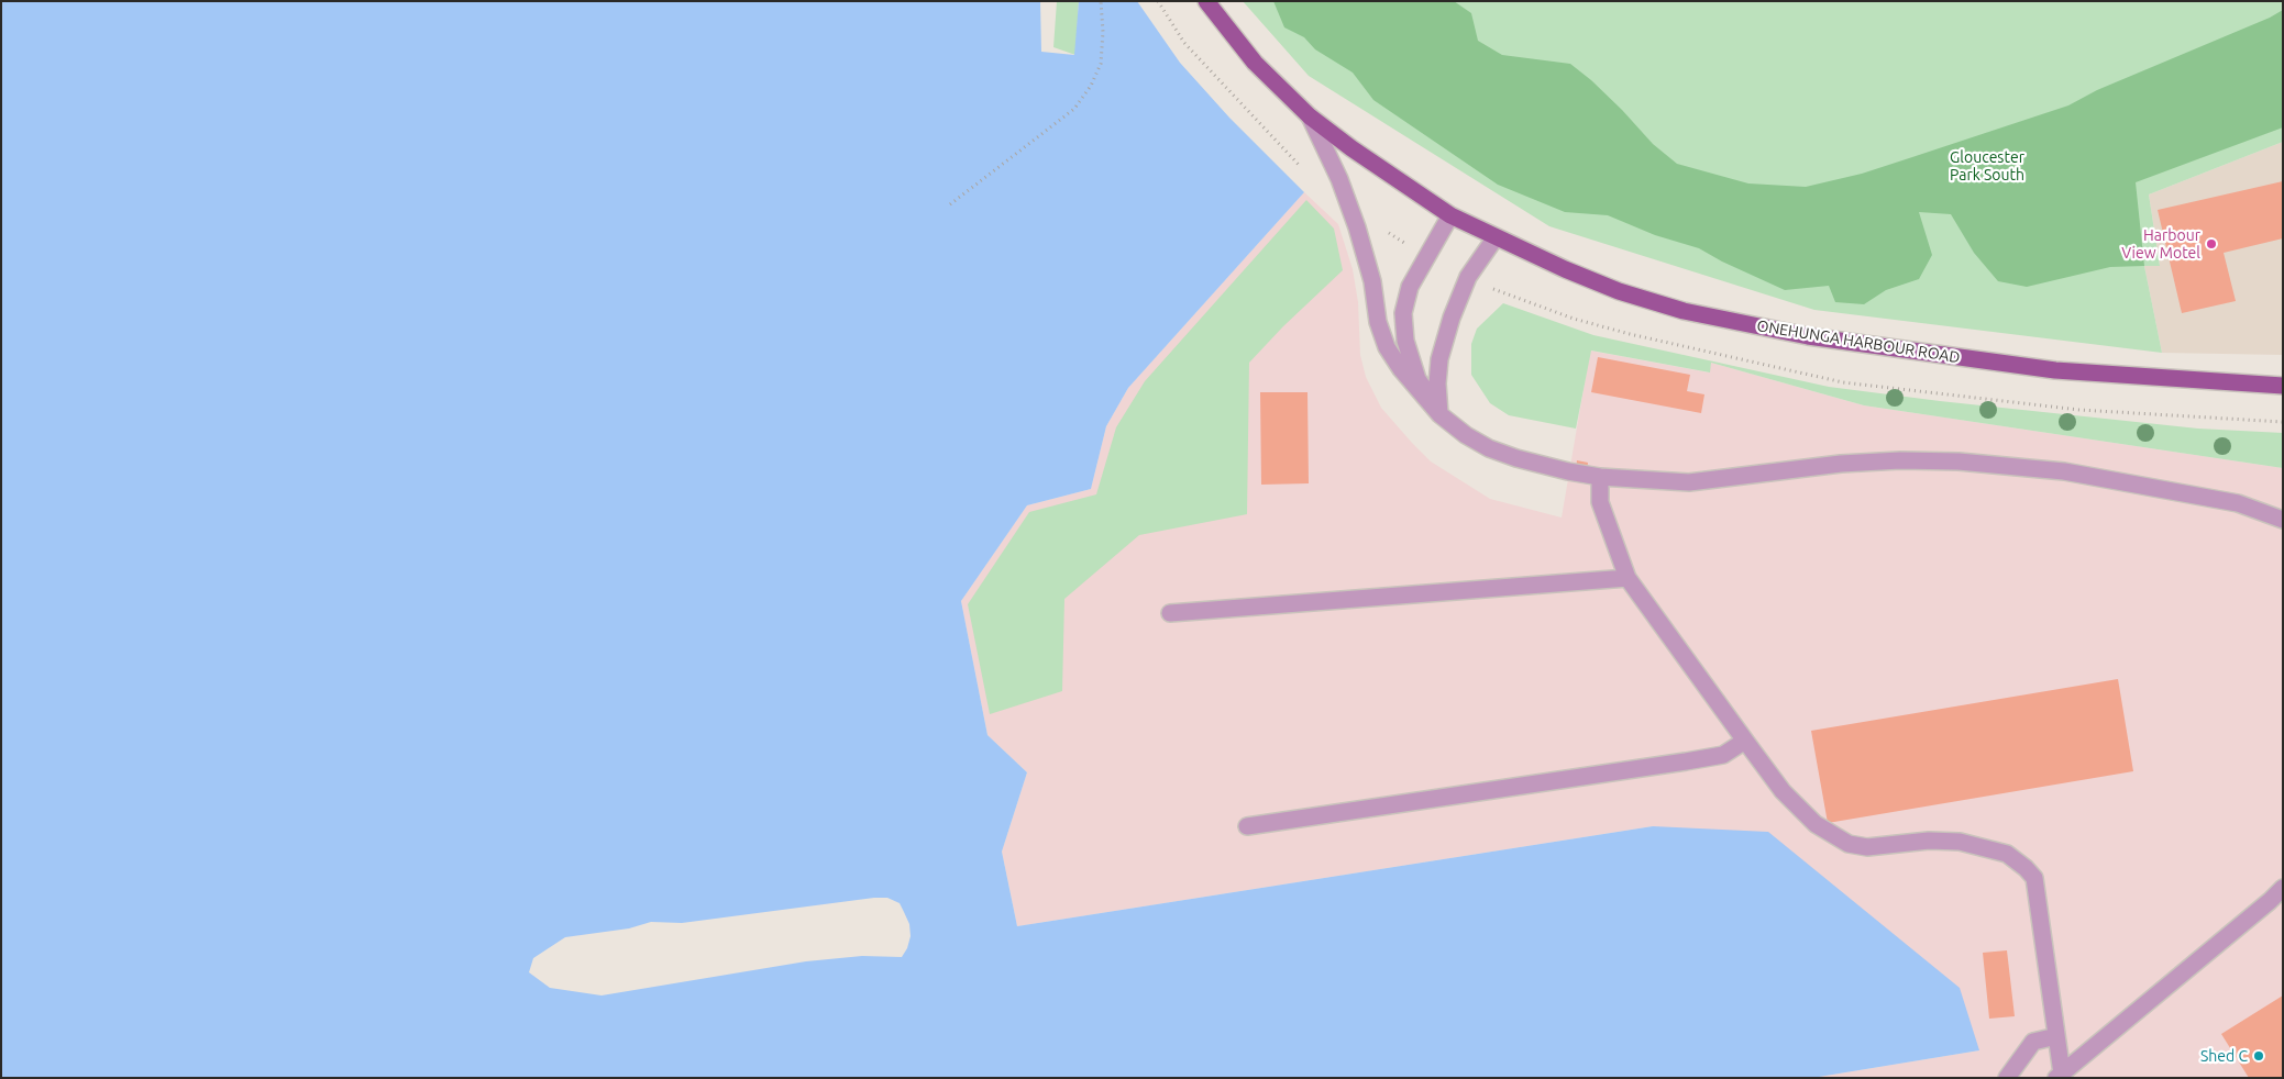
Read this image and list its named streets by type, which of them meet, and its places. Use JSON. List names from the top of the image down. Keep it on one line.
{"streets":{"main road":["ONEHUNGA HARBOUR ROAD"]},"parks":["Gloucester Park South"],"places":["Harbour View Motel","Shed C"]}
